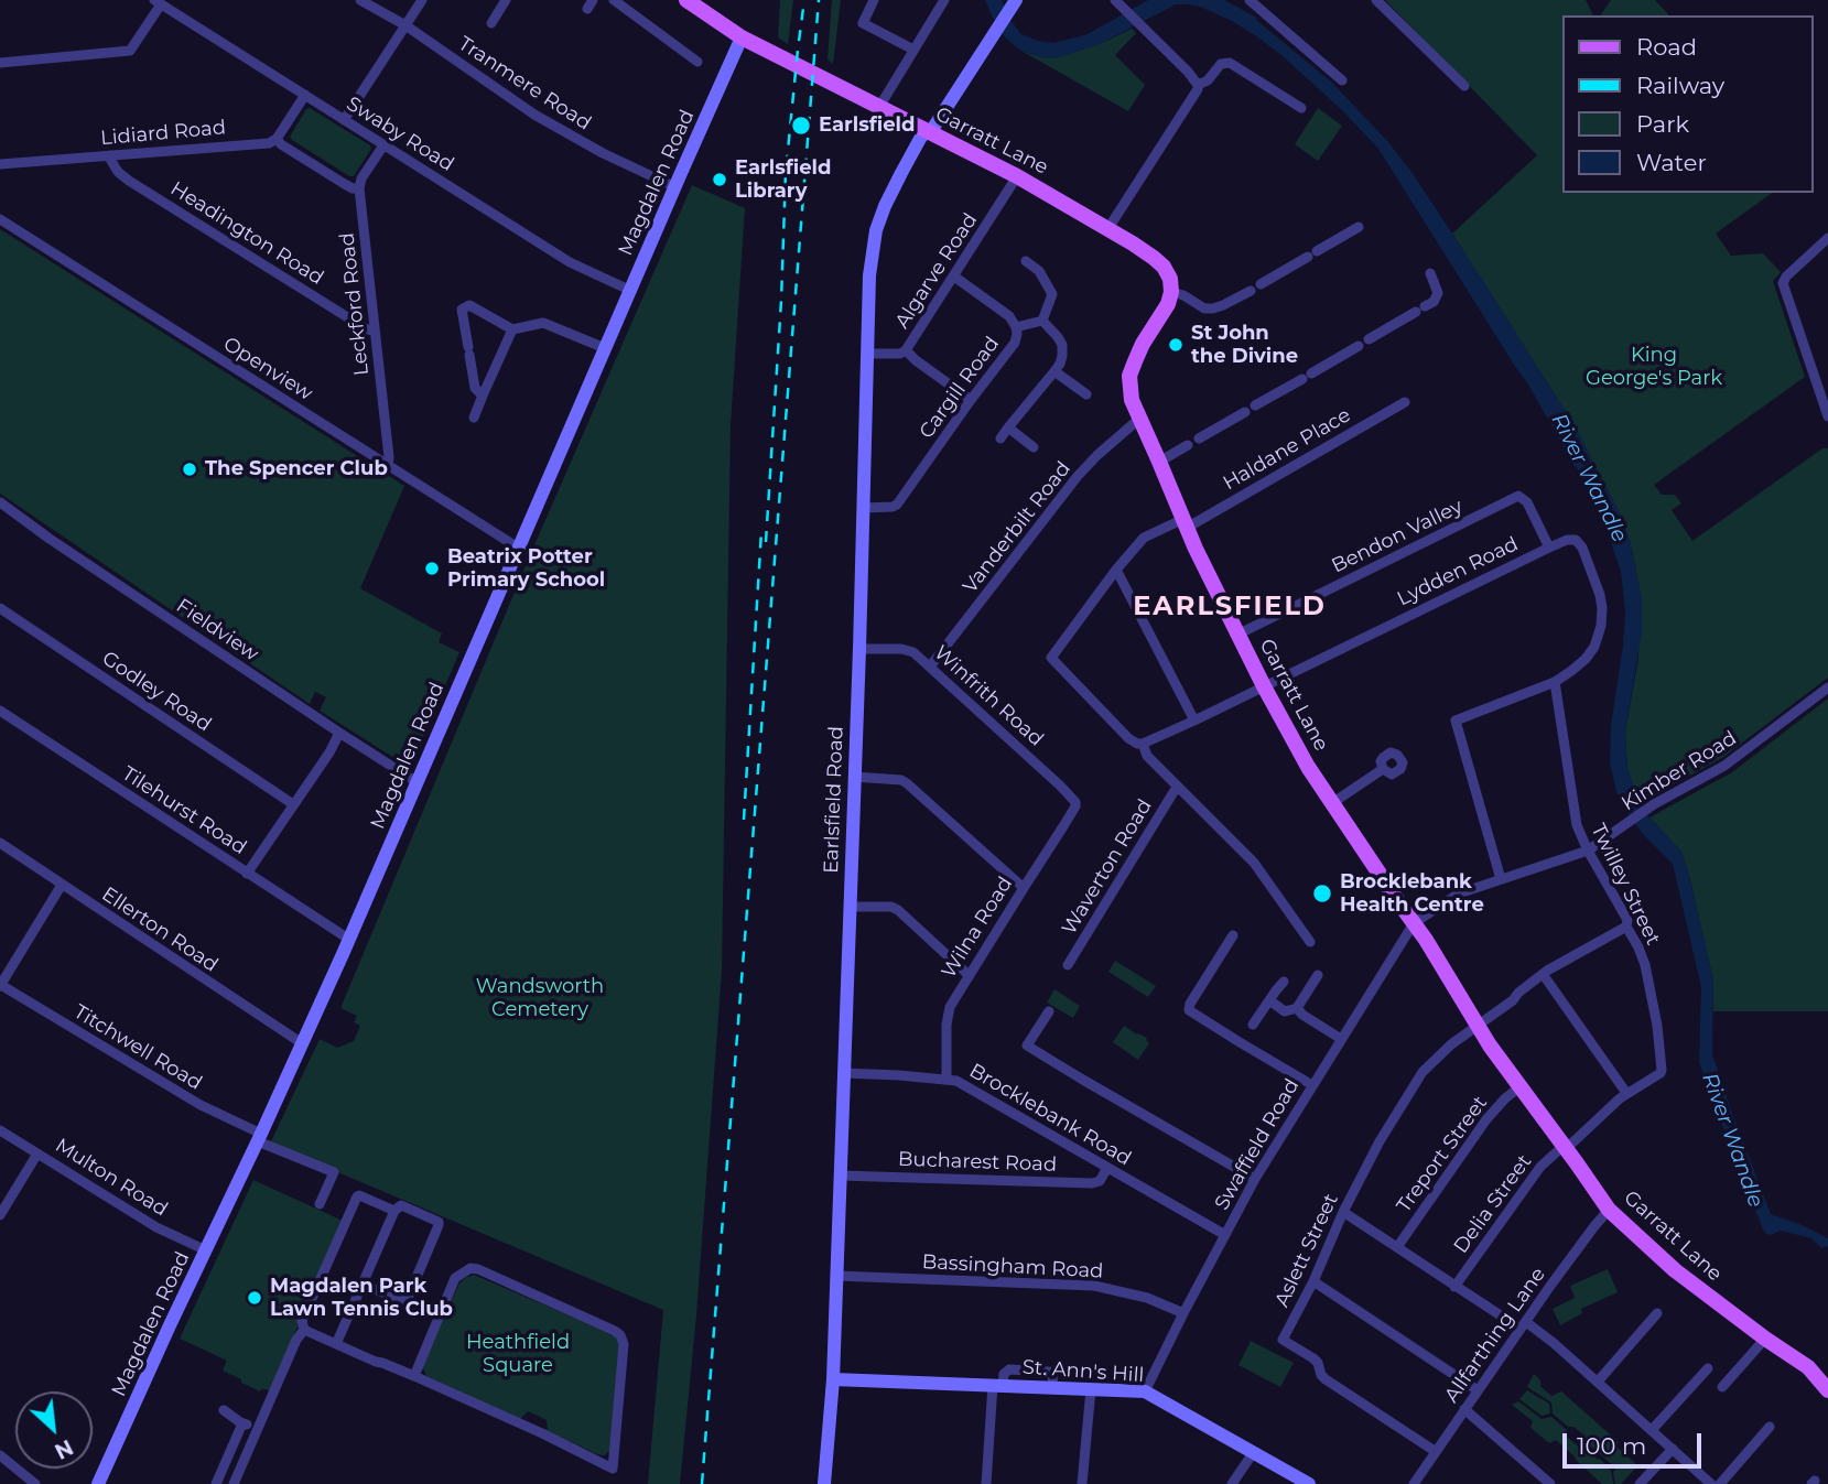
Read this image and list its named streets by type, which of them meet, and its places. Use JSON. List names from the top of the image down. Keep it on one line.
{"streets":{"main road":["Garratt Lane"],"street":["Tranmere Road","Lidiard Road","Swaby Road","Magdalen Road","Headington Road","Algarve Road","Leckford Road","Openview","Cargill Road","Haldane Place","Vanderbilt Road","Bendon Valley","Lydden Road","Fieldview","Godley Road","Winfrith Road","Kimber Road","Earlsfield Road","Tilehurst Road","Waverton Road","Twilley Street","Wilna Road","Ellerton Road","Titchwell Road","Brocklebank Road","Swaffield Road","Treport Street","Bucharest Road","Multon Road","Delia Street","Aslett Street","Bassingham Road","Allfarthing Lane","St. Ann's Hill"]},"crossings":[["Tranmere Road","Magdalen Road"],["Lidiard Road","Headington Road"],["Swaby Road","Magdalen Road"],["Garratt Lane","Magdalen Road"],["Garratt Lane","Algarve Road"],["Garratt Lane","Haldane Place"],["Garratt Lane","Vanderbilt Road"],["Garratt Lane","Bendon Valley"],["Garratt Lane","Lydden Road"],["Garratt Lane","Kimber Road"],["Garratt Lane","Earlsfield Road"],["Garratt Lane","Twilley Street"],["Garratt Lane","Swaffield Road"],["Garratt Lane","Treport Street"],["Garratt Lane","Delia Street"],["Garratt Lane","Aslett Street"],["Garratt Lane","Allfarthing Lane"],["Magdalen Road","Openview"],["Magdalen Road","Fieldview"],["Magdalen Road","Tilehurst Road"],["Magdalen Road","Ellerton Road"],["Magdalen Road","Titchwell Road"],["Magdalen Road","Multon Road"],["Headington Road","Leckford Road"],["Algarve Road","Cargill Road"],["Algarve Road","Earlsfield Road"],["Leckford Road","Openview"],["Cargill Road","Earlsfield Road"],["Haldane Place","Lydden Road"],["Vanderbilt Road","Winfrith Road"],["Bendon Valley","Lydden Road"],["Lydden Road","Twilley Street"],["Winfrith Road","Earlsfield Road"],["Winfrith Road","Wilna Road"],["Kimber Road","Twilley Street"],["Kimber Road","Swaffield Road"],["Earlsfield Road","Brocklebank Road"],["Earlsfield Road","Bucharest Road"],["Earlsfield Road","Bassingham Road"],["Earlsfield Road","St. Ann's Hill"],["Twilley Street","Delia Street"],["Twilley Street","Aslett Street"],["Wilna Road","Brocklebank Road"],["Brocklebank Road","Swaffield Road"],["Brocklebank Road","Bucharest Road"],["Swaffield Road","Bassingham Road"],["Swaffield Road","St. Ann's Hill"],["Aslett Street","Allfarthing Lane"]],"districts":["EARLSFIELD"],"water":["River Wandle"],"parks":["King George's Park","Wandsworth Cemetery","Heathfield Square"],"places":["Earlsfield","Earlsfield Library","St John the Divine","The Spencer Club","Beatrix Potter Primary School","Brocklebank Health Centre","Magdalen Park Lawn Tennis Club"],"legend":["Road","Railway","Park","Water"],"scale_bar":"100 m","north":"bottom right"}
